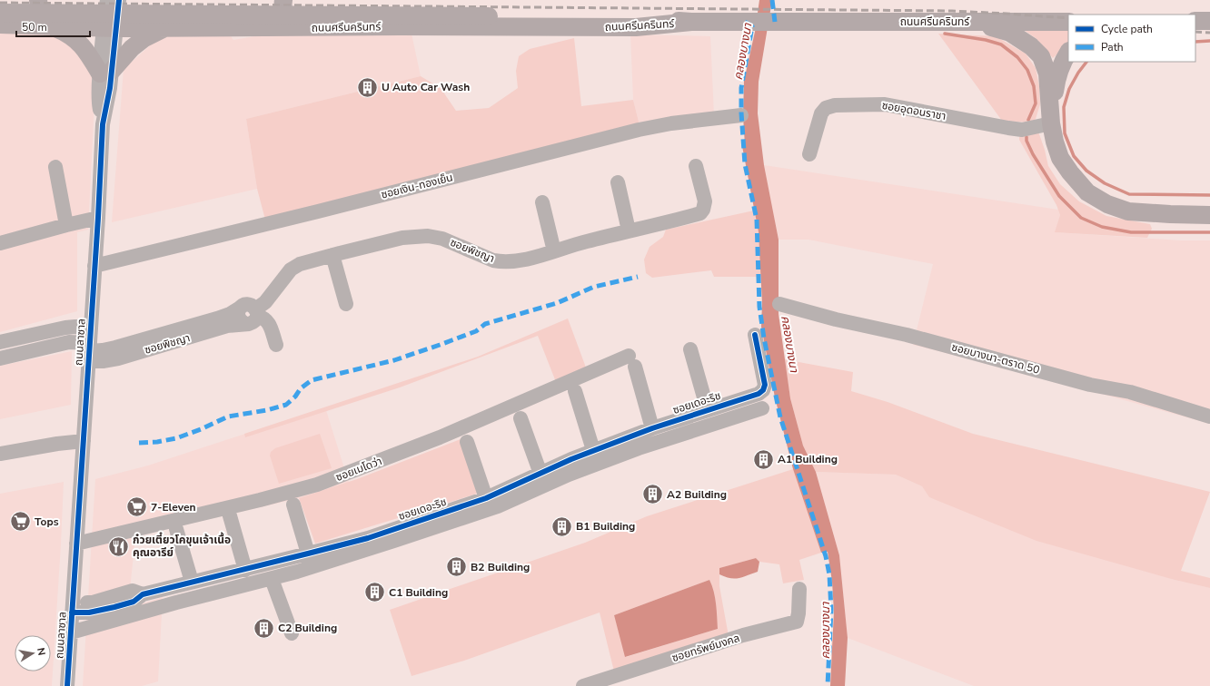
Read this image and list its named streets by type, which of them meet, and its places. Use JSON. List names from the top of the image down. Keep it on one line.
{"streets":{"main road":["ถนนศรีนครินทร์"],"street":["ซอยอุดอนราชา","ซอยเงิน-ทองเย็น","ซอยพิชญา","ถนนลาซาล","ซอยบางนา-ตราด 50","ซอยเดอะริช","ซอยเมโดว่า","ซอยทรัพย์มงคล"]},"crossings":[["ถนนศรีนครินทร์","ถนนลาซาล"],["ซอยเงิน-ทองเย็น","ถนนลาซาล"],["ซอยพิชญา","ถนนลาซาล"],["ถนนลาซาล","ซอยเดอะริช"],["ถนนลาซาล","ซอยเมโดว่า"],["ซอยเดอะริช","ซอยเมโดว่า"]],"water":["คลองบางนา"],"places":{"building":["U Auto Car Wash","A1 Building","A2 Building","B1 Building","B2 Building","C1 Building","C2 Building"],"supermarket":["7-Eleven","Tops"],"restaurant":["ก๋วยเตี๋ยวโคขุนเจ้าเนื้อ คุณอารีย์"]},"legend":["Cycle path","Path"],"scale_bar":"50 m","north":"right"}
